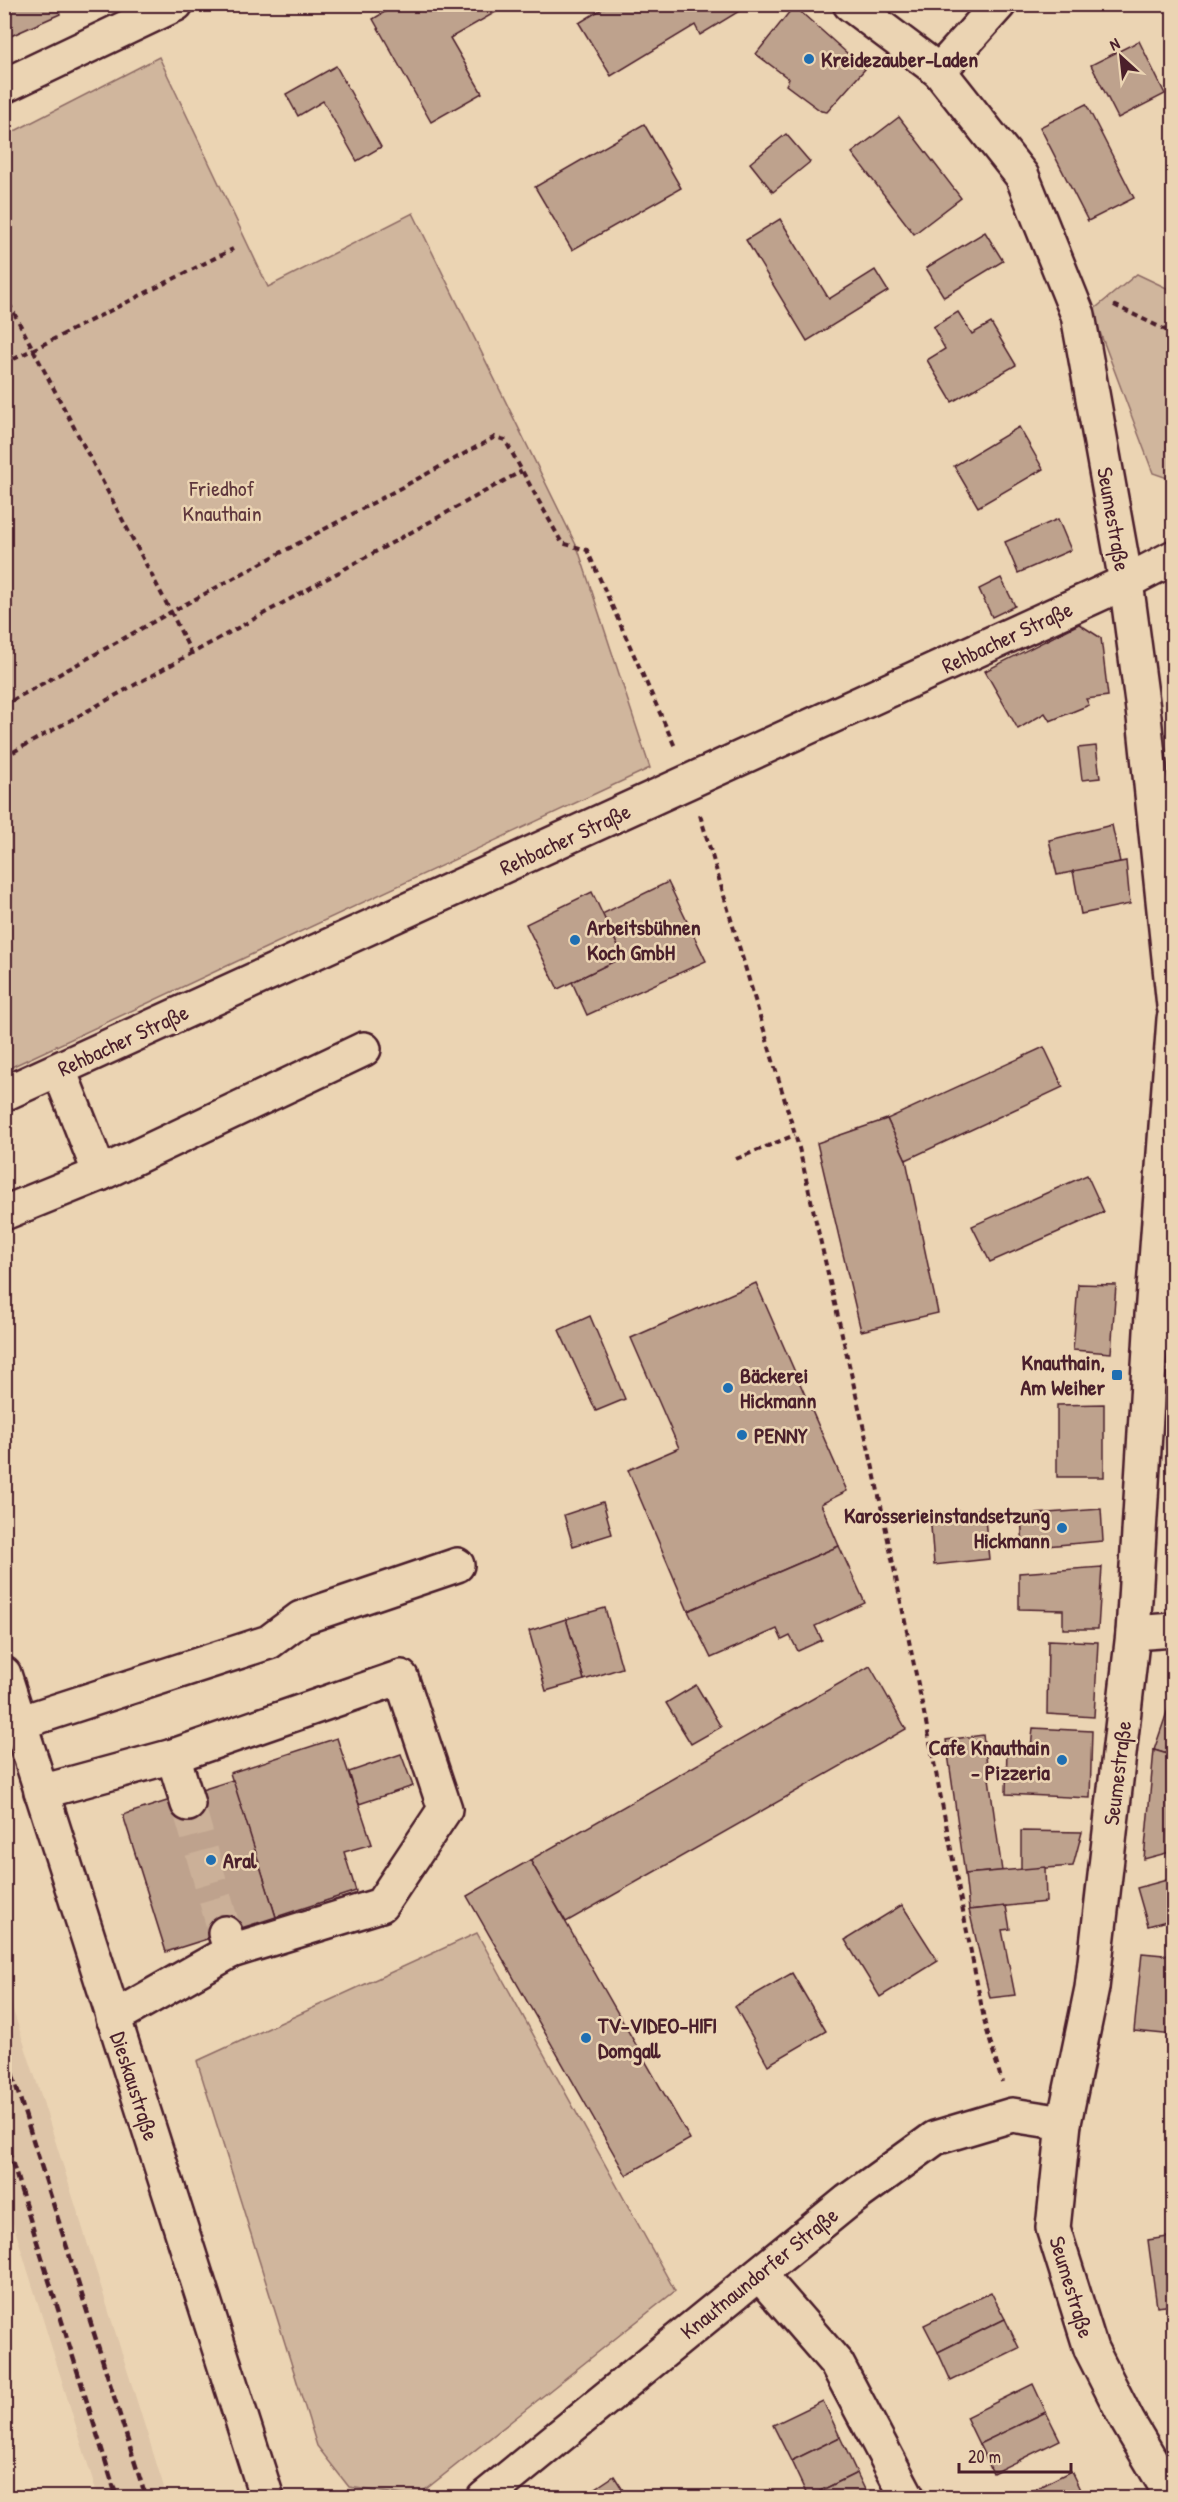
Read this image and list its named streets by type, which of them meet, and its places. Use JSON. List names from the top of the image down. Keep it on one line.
{"streets":{"street":["Seumestraße","Rehbacher Straße","Dieskaustraße","Knautnaundorfer Straße"]},"crossings":[["Seumestraße","Rehbacher Straße"],["Seumestraße","Knautnaundorfer Straße"]],"parks":["Friedhof Knauthain"],"places":{"other":["Kreidezauber-Laden","Arbeitsbühnen Koch GmbH","Bäckerei Hickmann","PENNY","Karosserieinstandsetzung Hickmann","Cafe Knauthain - Pizzeria","Aral","TV-VIDEO-HIFI Domgall"],"transit":["Knauthain, Am Weiher"]},"scale_bar":"20 m","north":"top left"}
